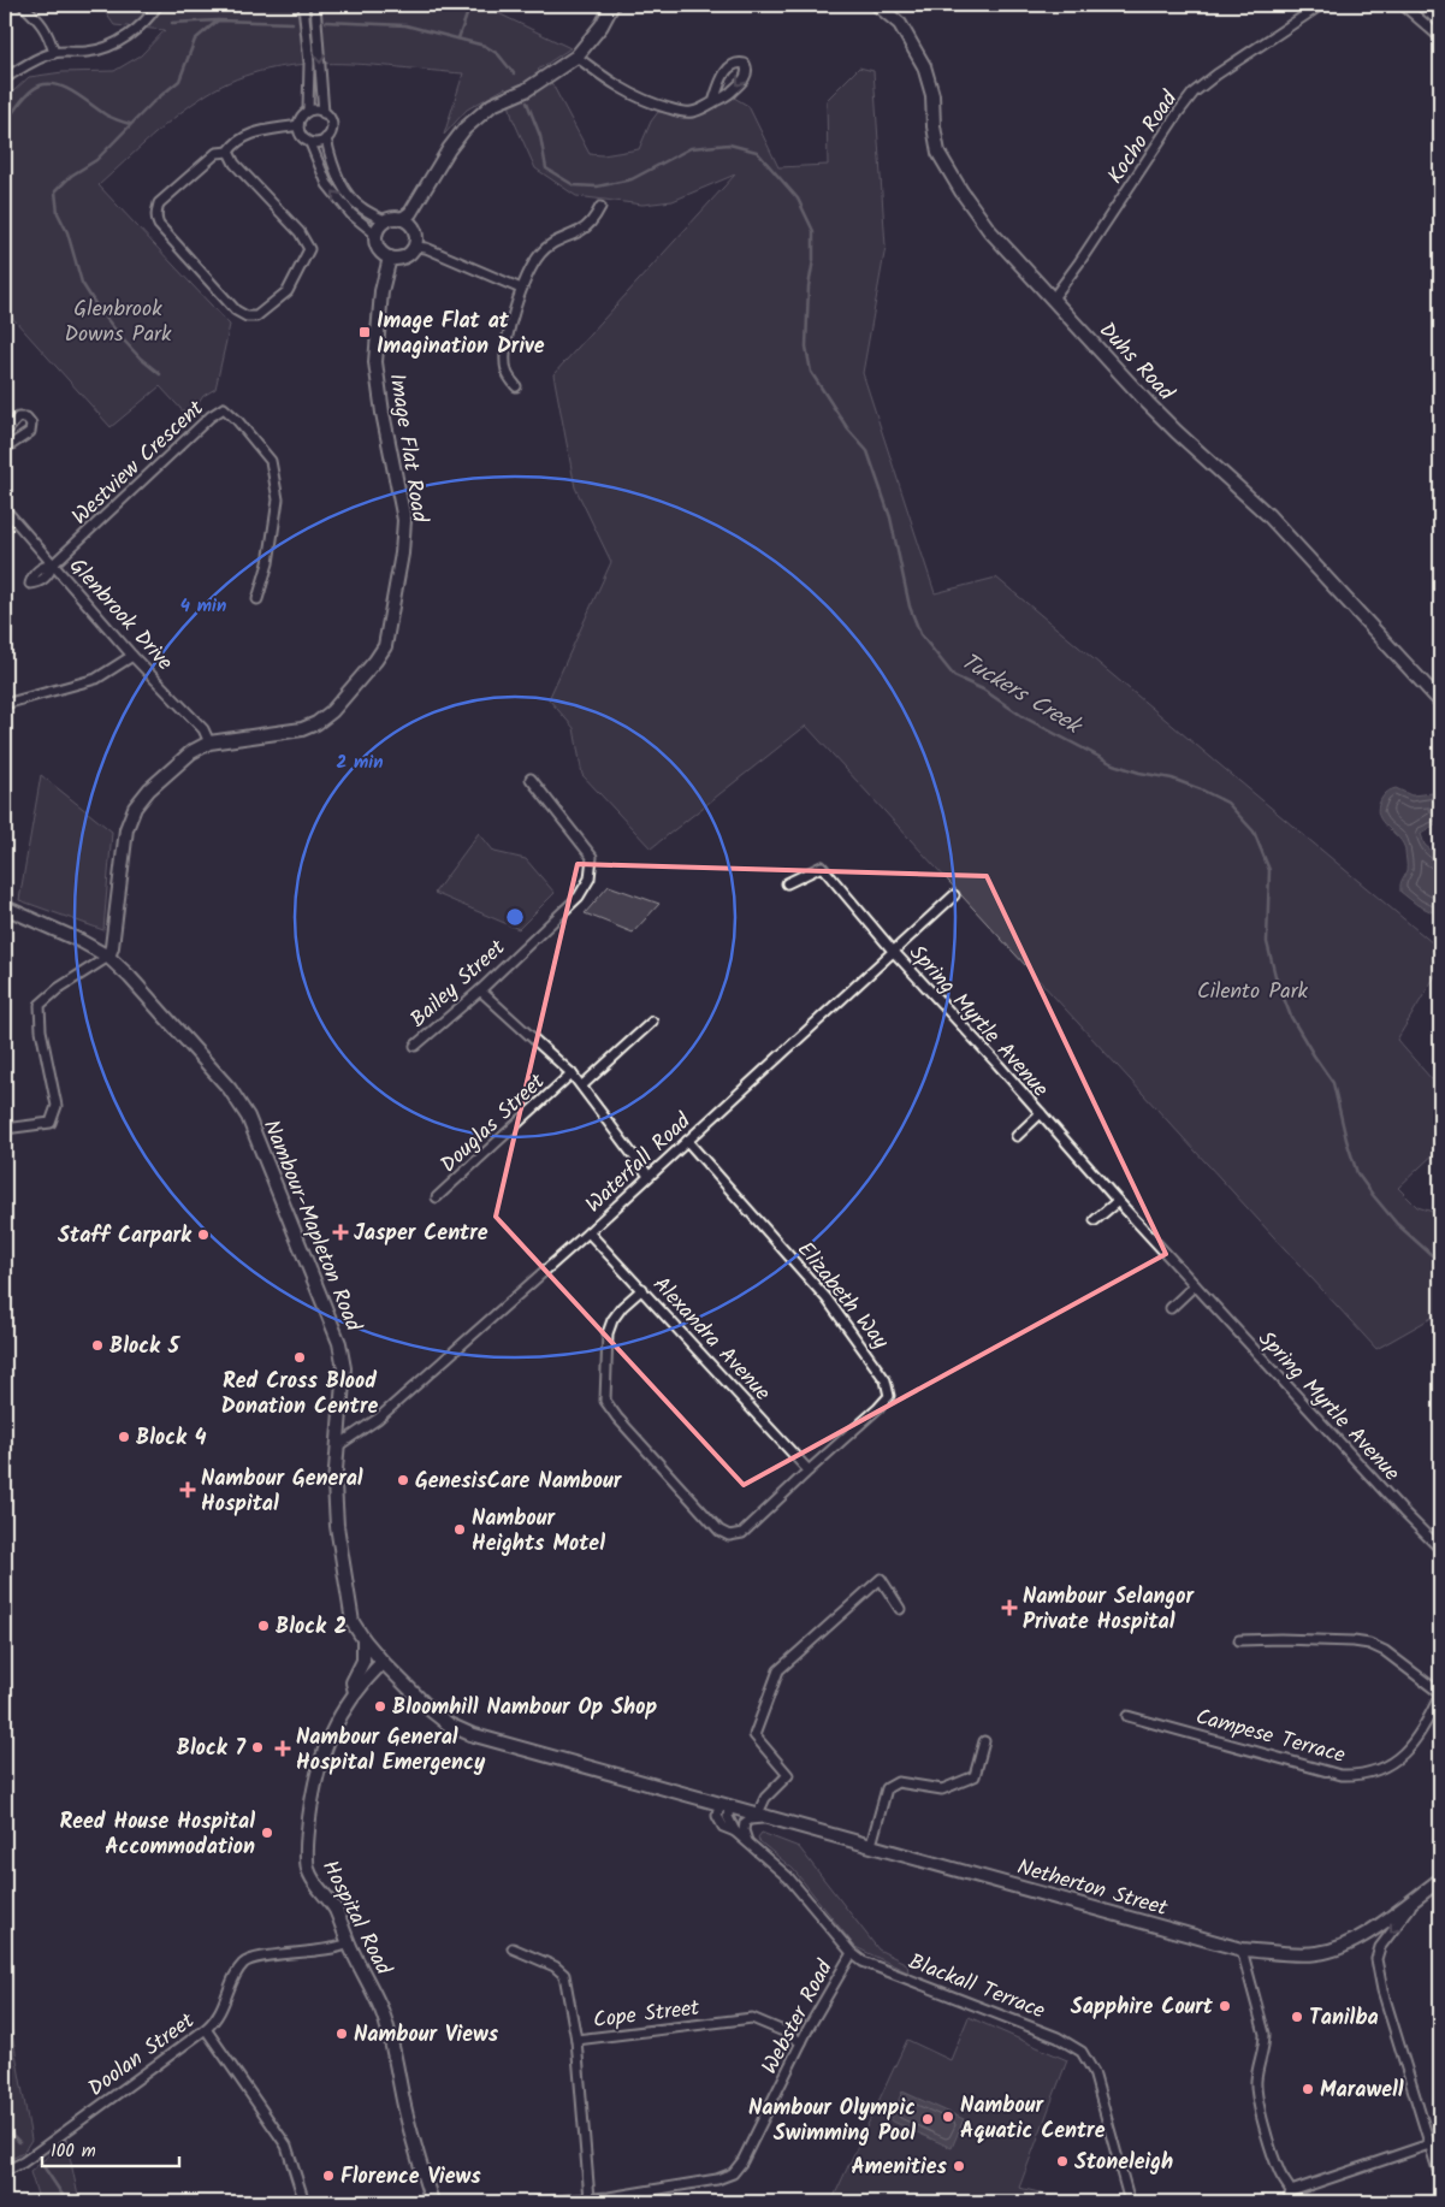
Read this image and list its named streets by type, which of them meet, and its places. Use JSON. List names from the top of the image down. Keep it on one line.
{"streets":{"street":["Kocho Road","Duhs Road","Image Flat Road","Westview Crescent","Glenbrook Drive","Bailey Street","Spring Myrtle Avenue","Douglas Street","Waterfall Road","Nambour-Mapleton Road","Elizabeth Way","Alexandra Avenue","Campese Terrace","Netherton Street","Hospital Road","Blackall Terrace","Cope Street","Webster Road","Doolan Street"]},"crossings":[["Kocho Road","Duhs Road"],["Image Flat Road","Glenbrook Drive"],["Image Flat Road","Nambour-Mapleton Road"],["Westview Crescent","Glenbrook Drive"],["Spring Myrtle Avenue","Waterfall Road"],["Waterfall Road","Nambour-Mapleton Road"],["Waterfall Road","Elizabeth Way"],["Waterfall Road","Alexandra Avenue"],["Nambour-Mapleton Road","Hospital Road"],["Elizabeth Way","Alexandra Avenue"],["Netherton Street","Blackall Terrace"],["Hospital Road","Doolan Street"],["Blackall Terrace","Webster Road"],["Cope Street","Webster Road"]],"water":["Tuckers Creek"],"parks":["Glenbrook Downs Park","Cilento Park"],"places":{"transit":["Image Flat at Imagination Drive"],"health":["Jasper Centre","Nambour General Hospital","Nambour Selangor Private Hospital","Nambour General Hospital Emergency"],"other":["Staff Carpark","Block 5","Red Cross Blood Donation Centre","Block 4","GenesisCare Nambour","Nambour Heights Motel","Block 2","Bloomhill Nambour Op Shop","Block 7","Reed House Hospital Accommodation","Sapphire Court","Tanilba","Nambour Views","Marawell","Nambour Aquatic Centre","Nambour Olympic Swimming Pool","Stoneleigh","Amenities","Florence Views"]},"scale_bar":"100 m","rings":["4 min","2 min"]}
